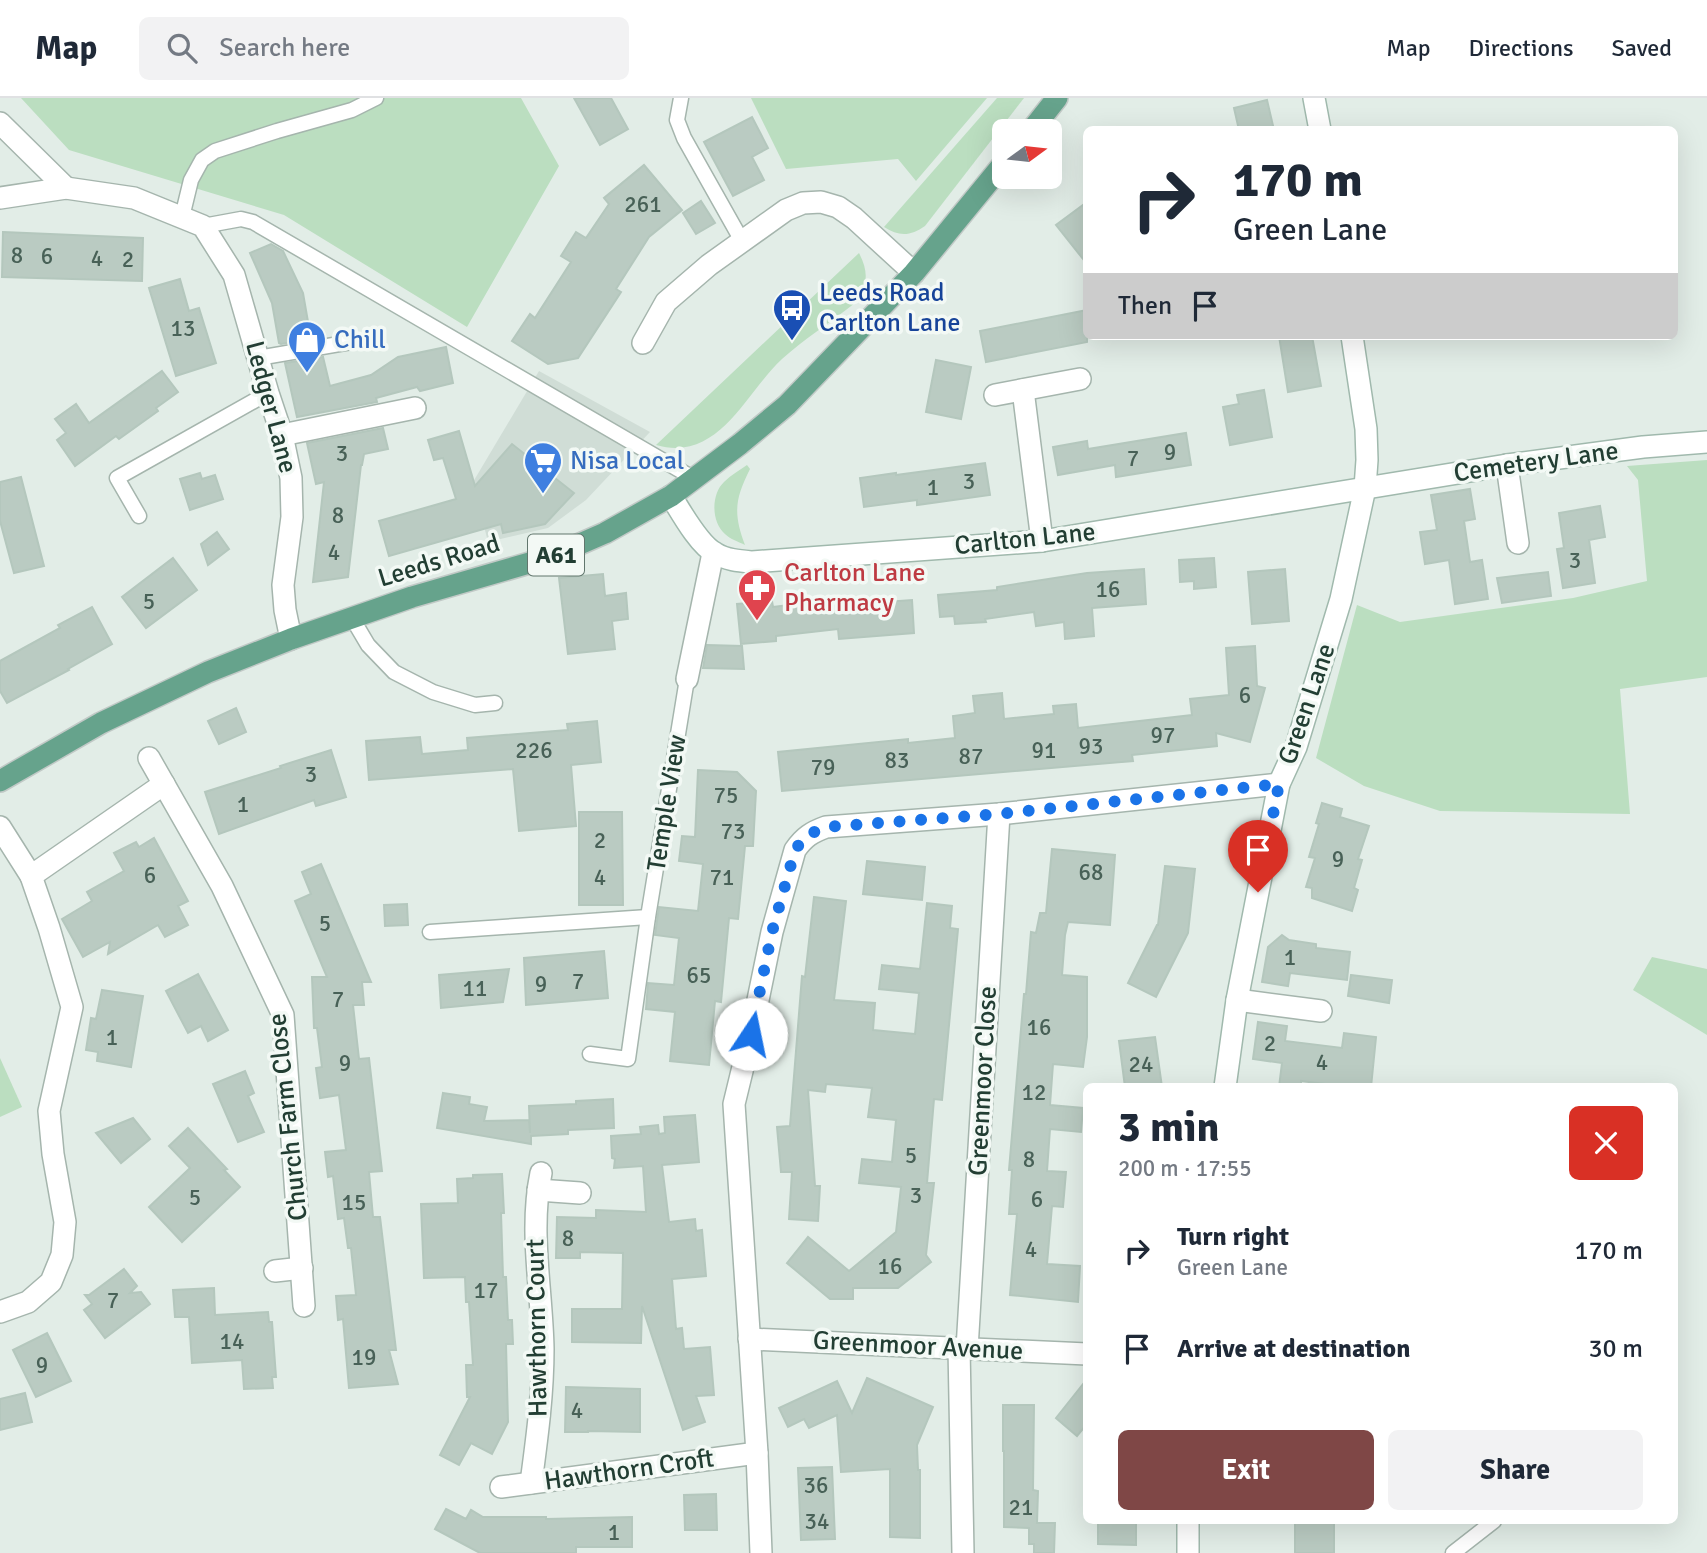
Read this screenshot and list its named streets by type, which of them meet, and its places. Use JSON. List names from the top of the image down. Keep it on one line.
{"streets":{"main road":["A61","Leeds Road"],"street":["Ledger Lane","Cemetery Lane","Carlton Lane","Green Lane","Temple View","Greenmoor Close","Church Farm Close","Hawthorn Court","Greenmoor Avenue","Hawthorn Croft"]},"crossings":[["Ledger Lane","Leeds Road"],["Cemetery Lane","Carlton Lane"],["Cemetery Lane","Green Lane"],["Carlton Lane","Green Lane"],["Carlton Lane","Temple View"],["Greenmoor Close","Greenmoor Avenue"],["Hawthorn Court","Hawthorn Croft"]],"places":{"bus stop":["Leeds Road Carlton Lane"],"shop":["Chill"],"supermarket":["Nisa Local"],"pharmacy":["Carlton Lane Pharmacy"]},"house_numbers":["261","8","6","4","2","13","9","3","7","3","1","8","4","3","16","5","6","97","93","226","91","87","83","79","3","75","1","73","2","9","68","6","4","71","5","1","65","7","9","11","7","16","1","2","4","9","24","12","5","8","3","5","6","15","8","4","16","17","7","14","19","9","4","36","21","34","1"],"north":"right","page":{"header":"Map","search":"Search here","nav":["Map","Directions","Saved"],"turn":["170 m","Green Lane"],"then":"Then","heading":["3 min","200 m · 17:55"],"list":[{"name":"Turn right","note":"Green Lane","value":"170 m"},{"name":"Arrive at destination","value":"30 m"}],"buttons":["Exit","Share"]}}
